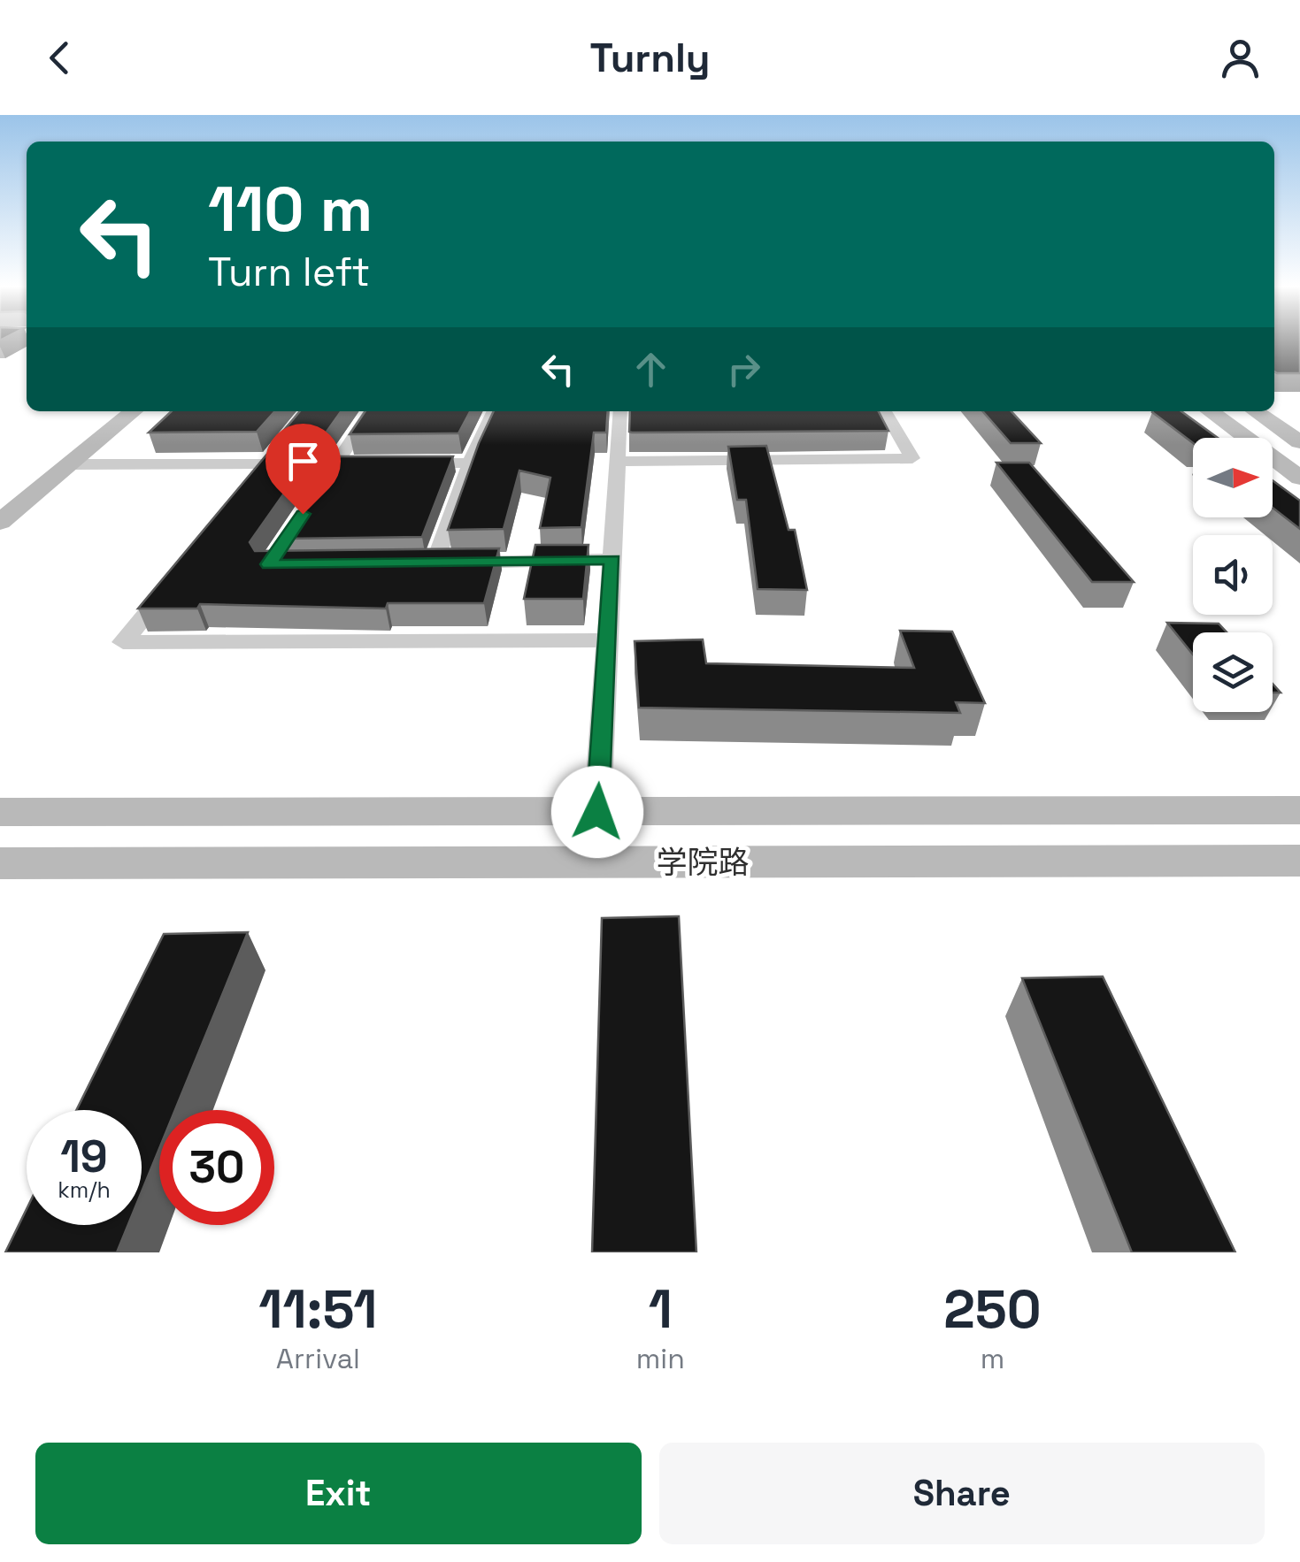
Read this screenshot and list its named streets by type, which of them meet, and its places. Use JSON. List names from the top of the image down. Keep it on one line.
{"streets":{"main road":["学院路"]},"north":"right","page":{"header":"Turnly","turn":["110 m","Turn left"],"speed":"19 km/h","limit":"30","eta":["11:51","Arrival","1","min","250","m"],"buttons":["Exit","Share"]}}
